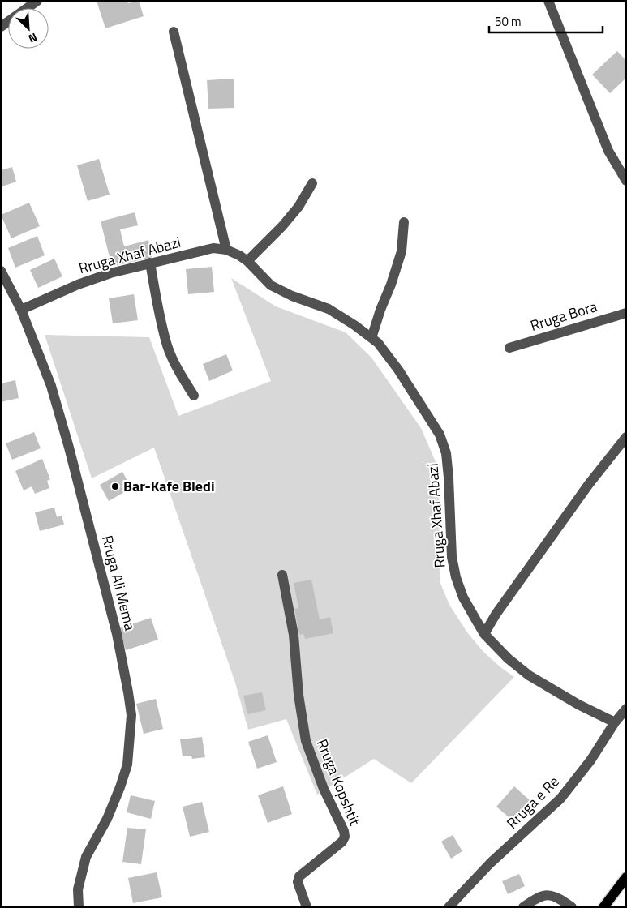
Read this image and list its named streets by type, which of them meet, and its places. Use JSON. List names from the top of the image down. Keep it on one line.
{"streets":{"street":["Rruga Xhaf Abazi","Rruga Bora","Rruga Ali Mema","Rruga Kopshtit","Rruga e Re"]},"crossings":[["Rruga Xhaf Abazi","Rruga Ali Mema"],["Rruga Xhaf Abazi","Rruga e Re"]],"places":["Bar-Kafe Bledi"],"scale_bar":"50 m","north":"bottom right"}
